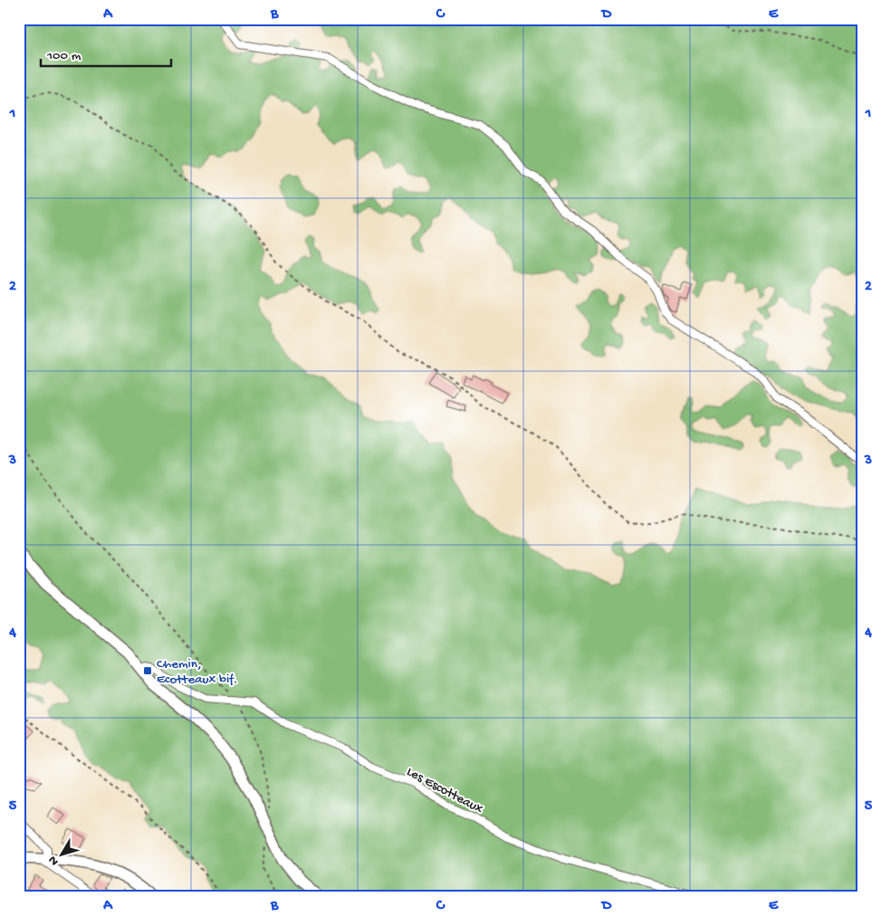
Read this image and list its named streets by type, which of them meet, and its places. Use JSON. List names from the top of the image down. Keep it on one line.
{"streets":{"street":["Les Escotteaux"]},"places":{"transit":["Chemin, Ecotteaux bif."]},"scale_bar":"100 m","north":"bottom left","grid":{"columns":["A","B","C","D","E"],"rows":["1","2","3","4","5"]}}
